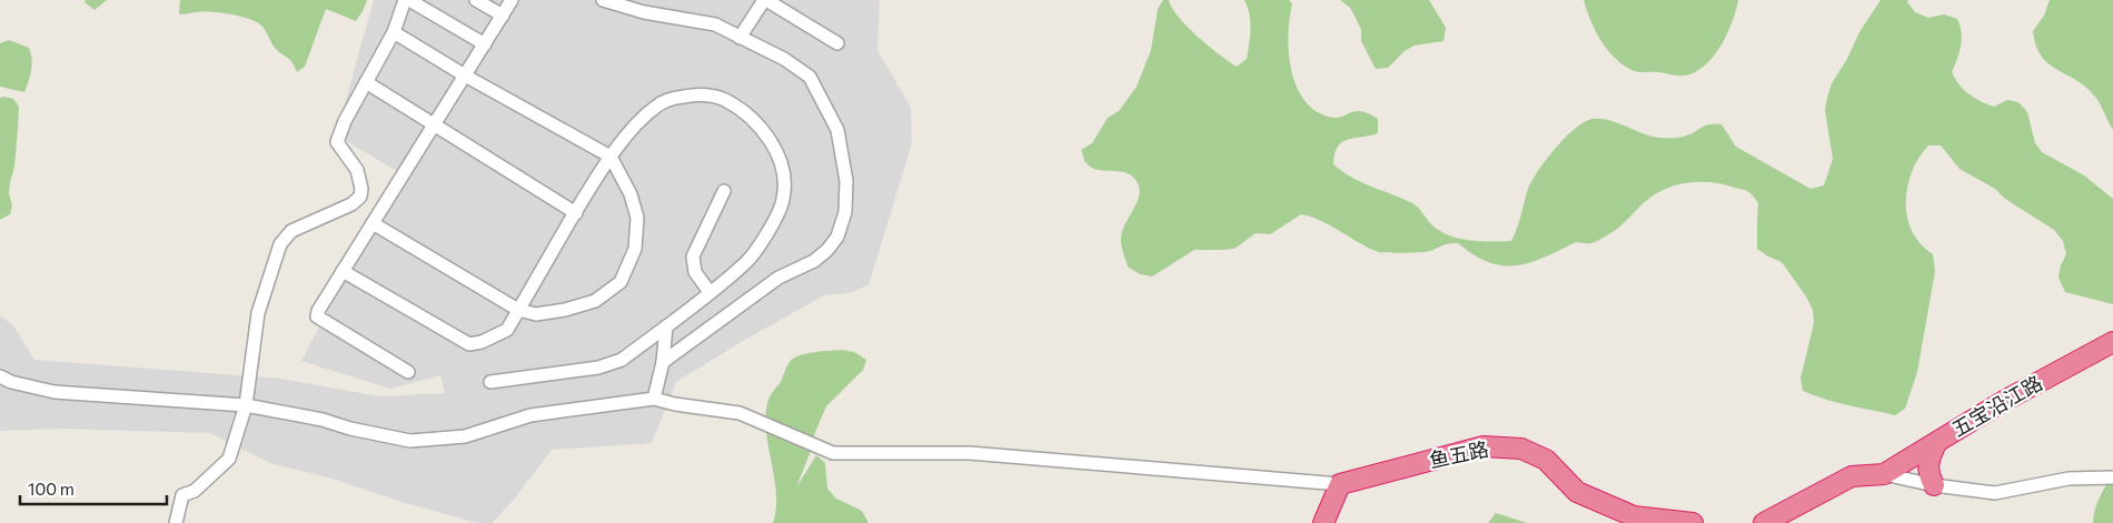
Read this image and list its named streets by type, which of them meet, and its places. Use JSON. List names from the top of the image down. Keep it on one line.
{"streets":{"highway":["五宝沿江路","鱼五路"]},"scale_bar":"100 m"}
